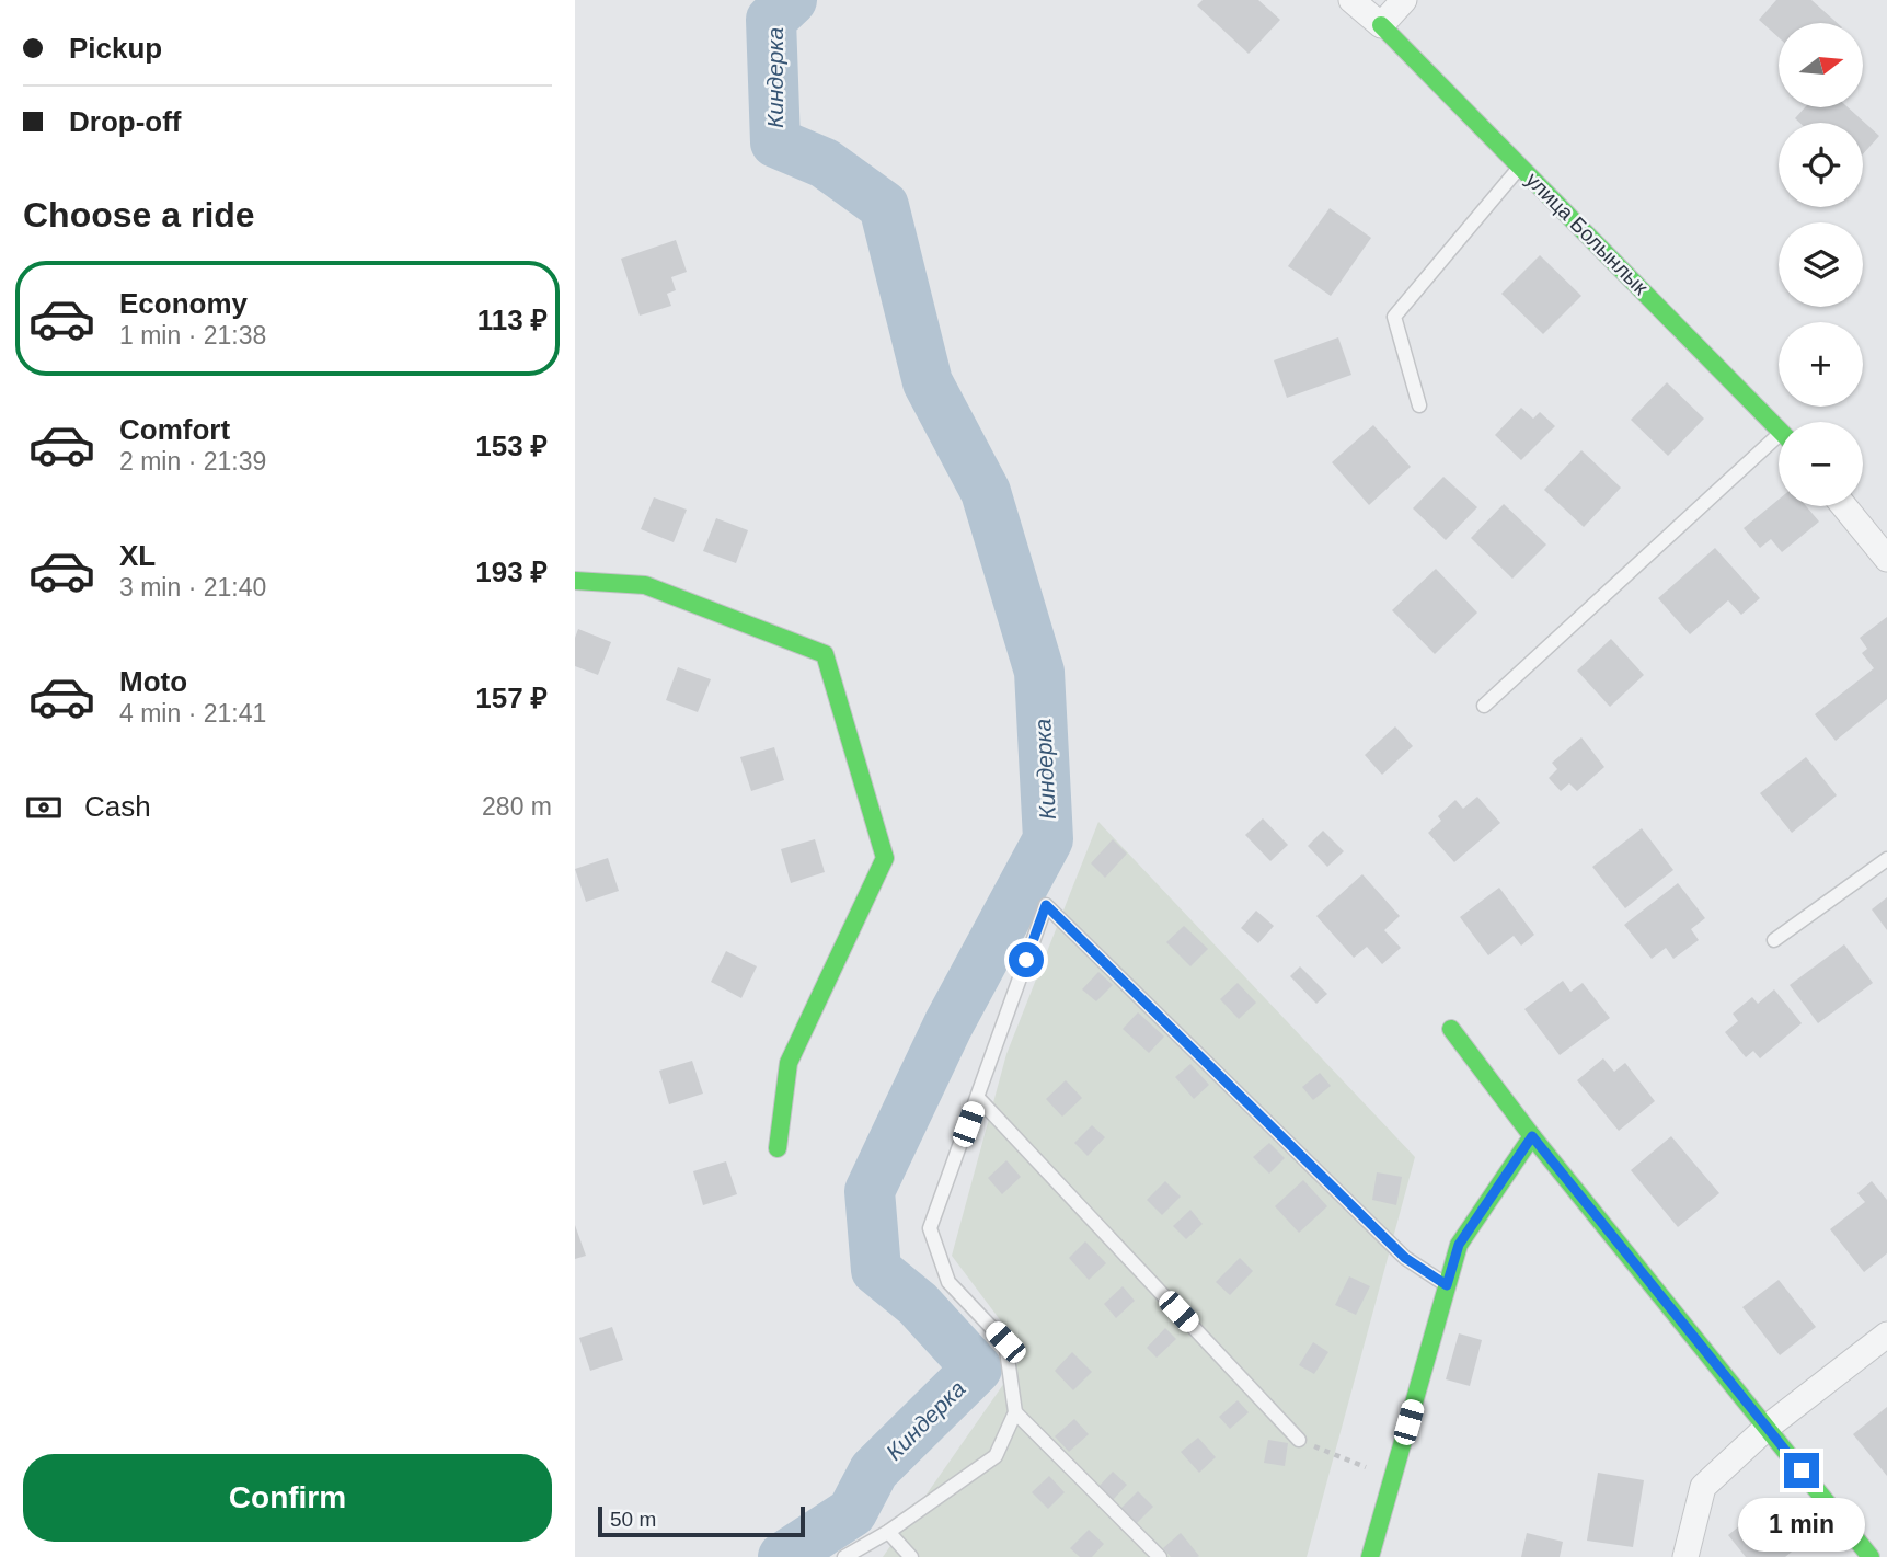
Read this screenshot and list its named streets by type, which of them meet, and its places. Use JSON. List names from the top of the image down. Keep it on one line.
{"streets":{"street":["улица Болынлык"]},"water":["Киндерка"],"scale_bar":"50 m","north":"right","page":{"banner":["Pickup","Drop-off"],"map_buttons":["+","−"],"heading":"Choose a ride","list":[{"name":"Economy","note":"1 min · 21:38","value":"113 ₽"},{"name":"Comfort","note":"2 min · 21:39","value":"153 ₽"},{"name":"XL","note":"3 min · 21:40","value":"193 ₽"},{"name":"Moto","note":"4 min · 21:41","value":"157 ₽"}],"pay":["Cash","280 m"],"buttons":"Confirm","bubble":"1 min","scale":"50 m"}}
